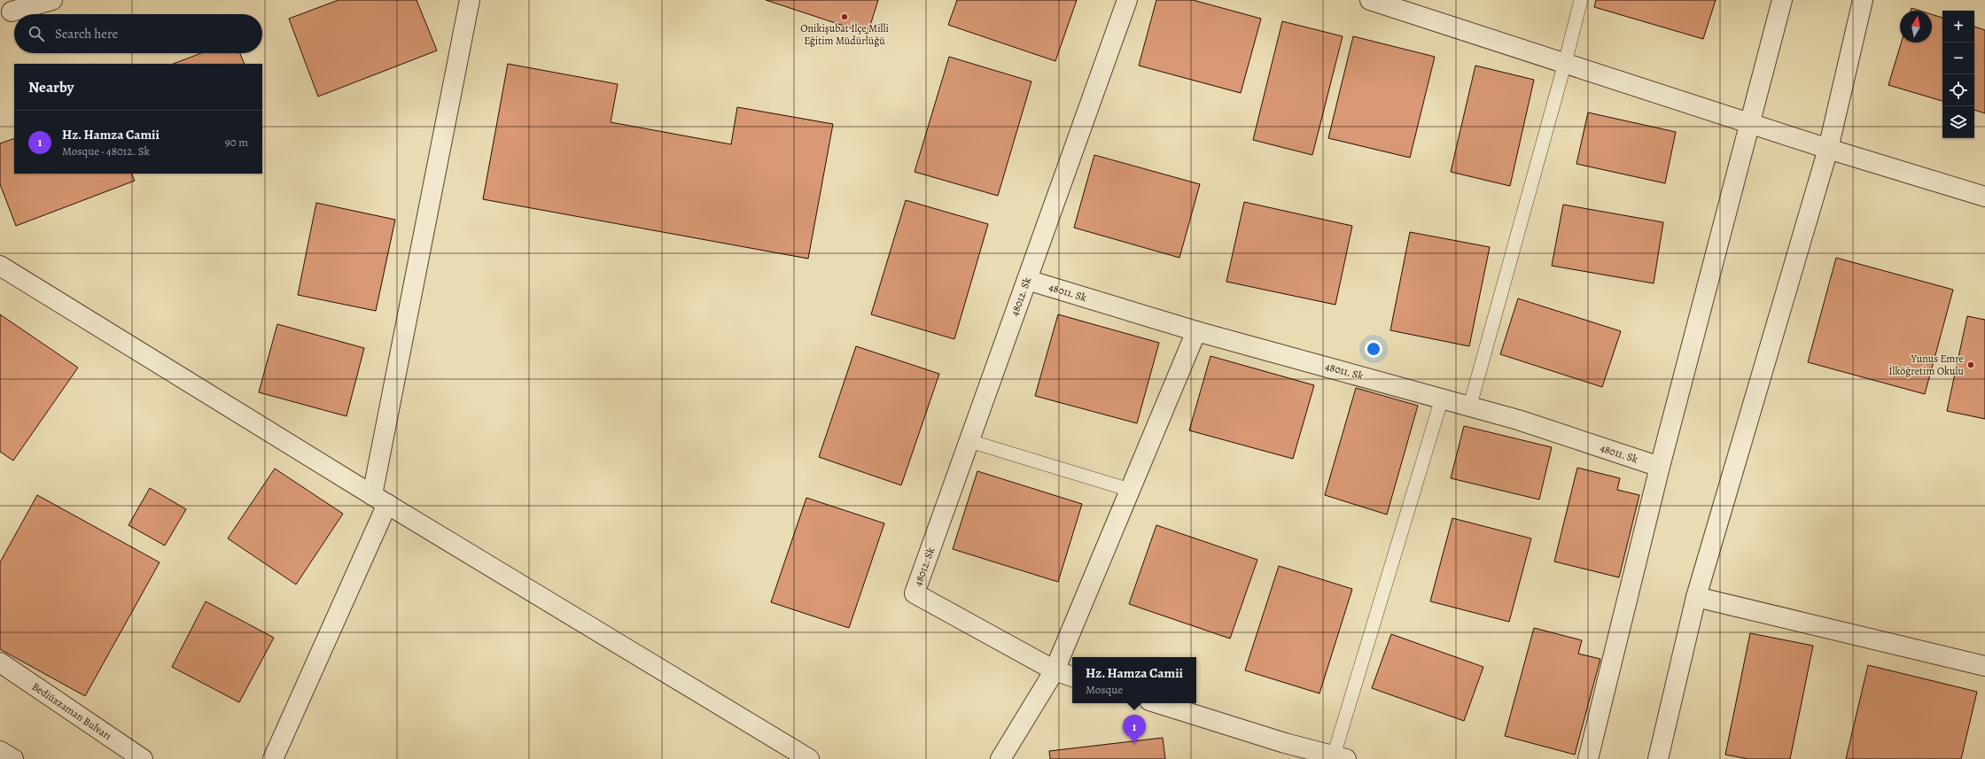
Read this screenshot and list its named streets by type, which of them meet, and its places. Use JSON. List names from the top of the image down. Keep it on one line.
{"streets":{"street":["48011. Sk","48012. Sk","Bediüzzaman Bulvarı"]},"crossings":[["48011. Sk","48012. Sk"]],"places":["Onikişubat İlçe Milli Eğitim Müdürlüğü","Yunus Emre İlköğretim Okulu"],"north":"top","page":{"map_buttons":["+","−"],"search":"Search here","heading":"Nearby","list":[{"mark":"1","name":"Hz. Hamza Camii","note":"Mosque · 48012. Sk","value":"90 m"}],"popup":["Hz. Hamza Camii","Mosque"],"pins":"1"}}
